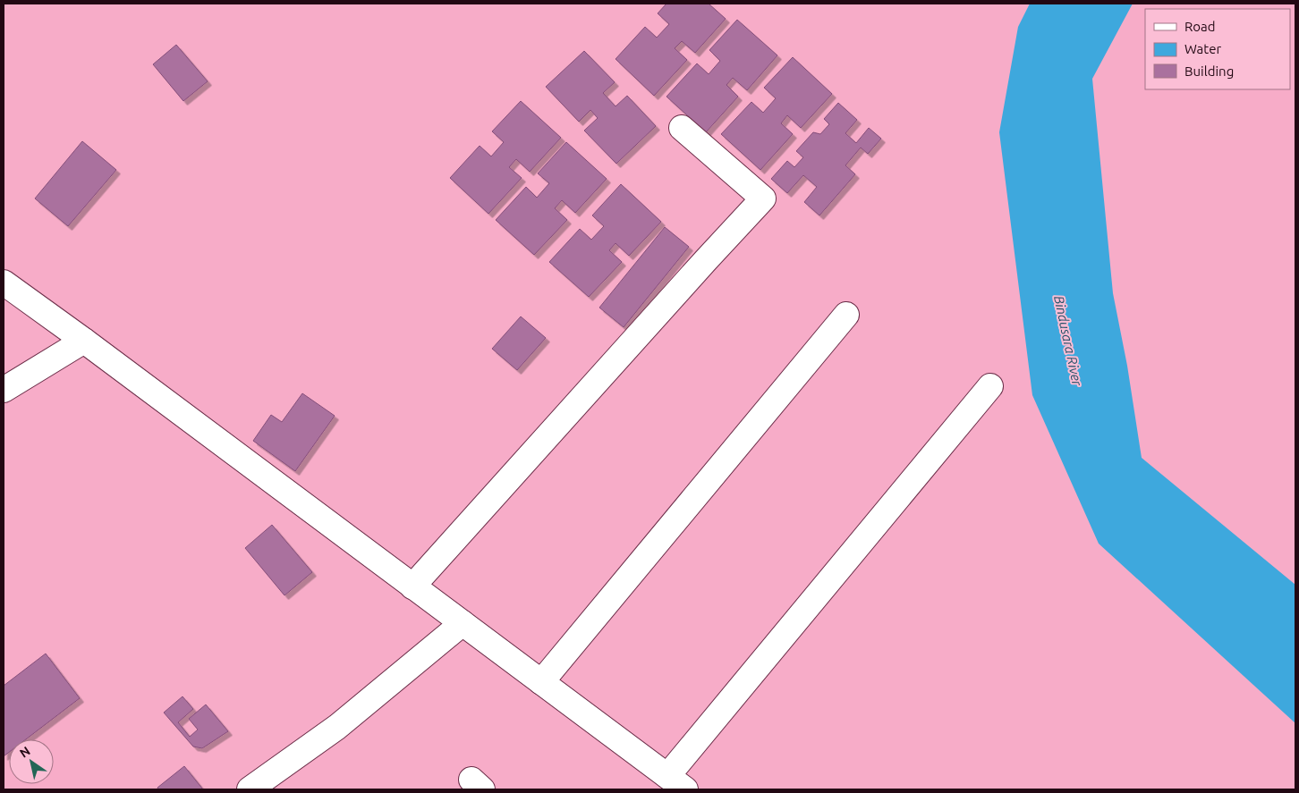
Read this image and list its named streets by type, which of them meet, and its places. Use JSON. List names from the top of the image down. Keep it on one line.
{"water":["Bindusara River"],"legend":["Road","Water","Building"],"north":"top left"}
